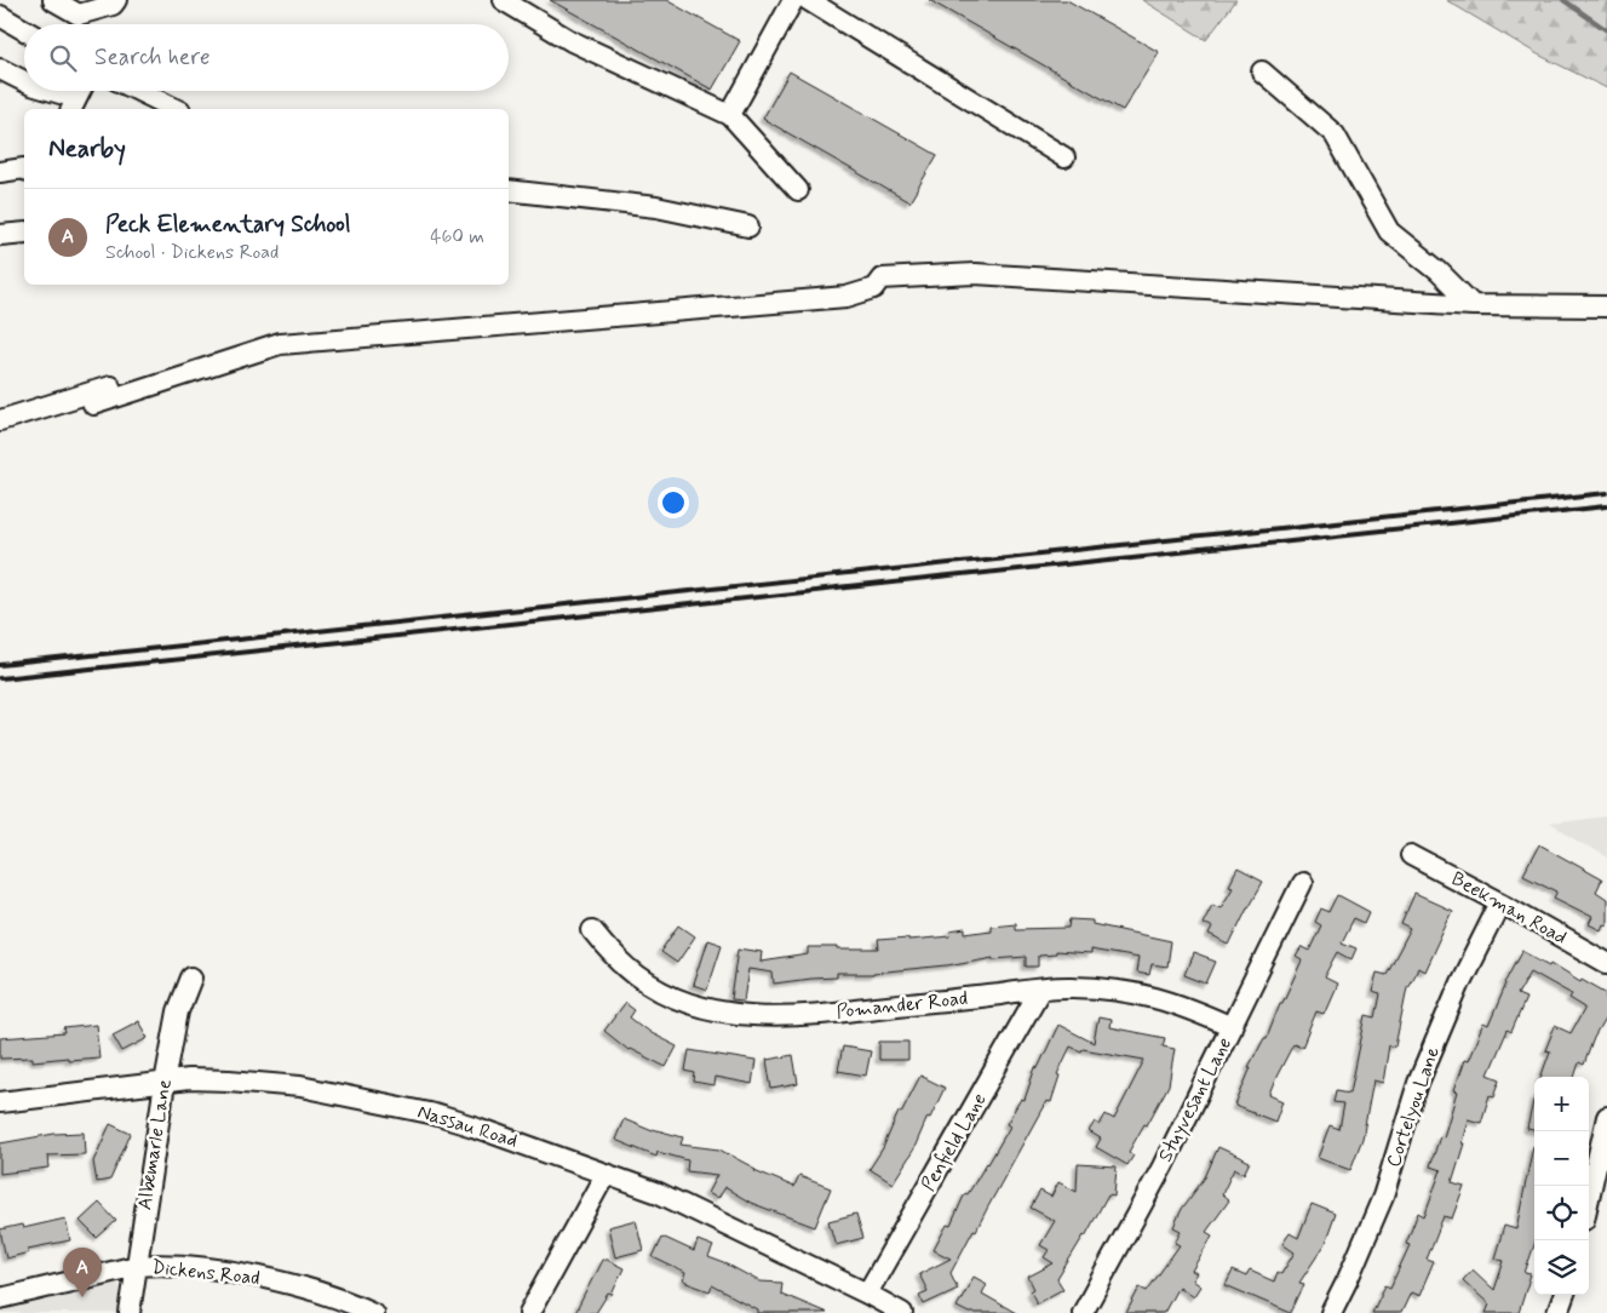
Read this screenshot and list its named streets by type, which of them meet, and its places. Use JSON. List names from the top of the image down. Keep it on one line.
{"streets":{"street":["Beekman Road","Pomander Road","Stuyvesant Lane","Cortelyou Lane","Nassau Road","Penfield Lane","Albemarle Lane","Dickens Road"]},"crossings":[["Beekman Road","Cortelyou Lane"],["Pomander Road","Stuyvesant Lane"],["Pomander Road","Penfield Lane"],["Nassau Road","Penfield Lane"],["Nassau Road","Albemarle Lane"],["Albemarle Lane","Dickens Road"]],"page":{"search":"Search here","heading":"Nearby","list":[{"mark":"A","name":"Peck Elementary School","note":"School · Dickens Road","value":"460 m"}],"map_buttons":["+","−"],"pins":"A"}}
